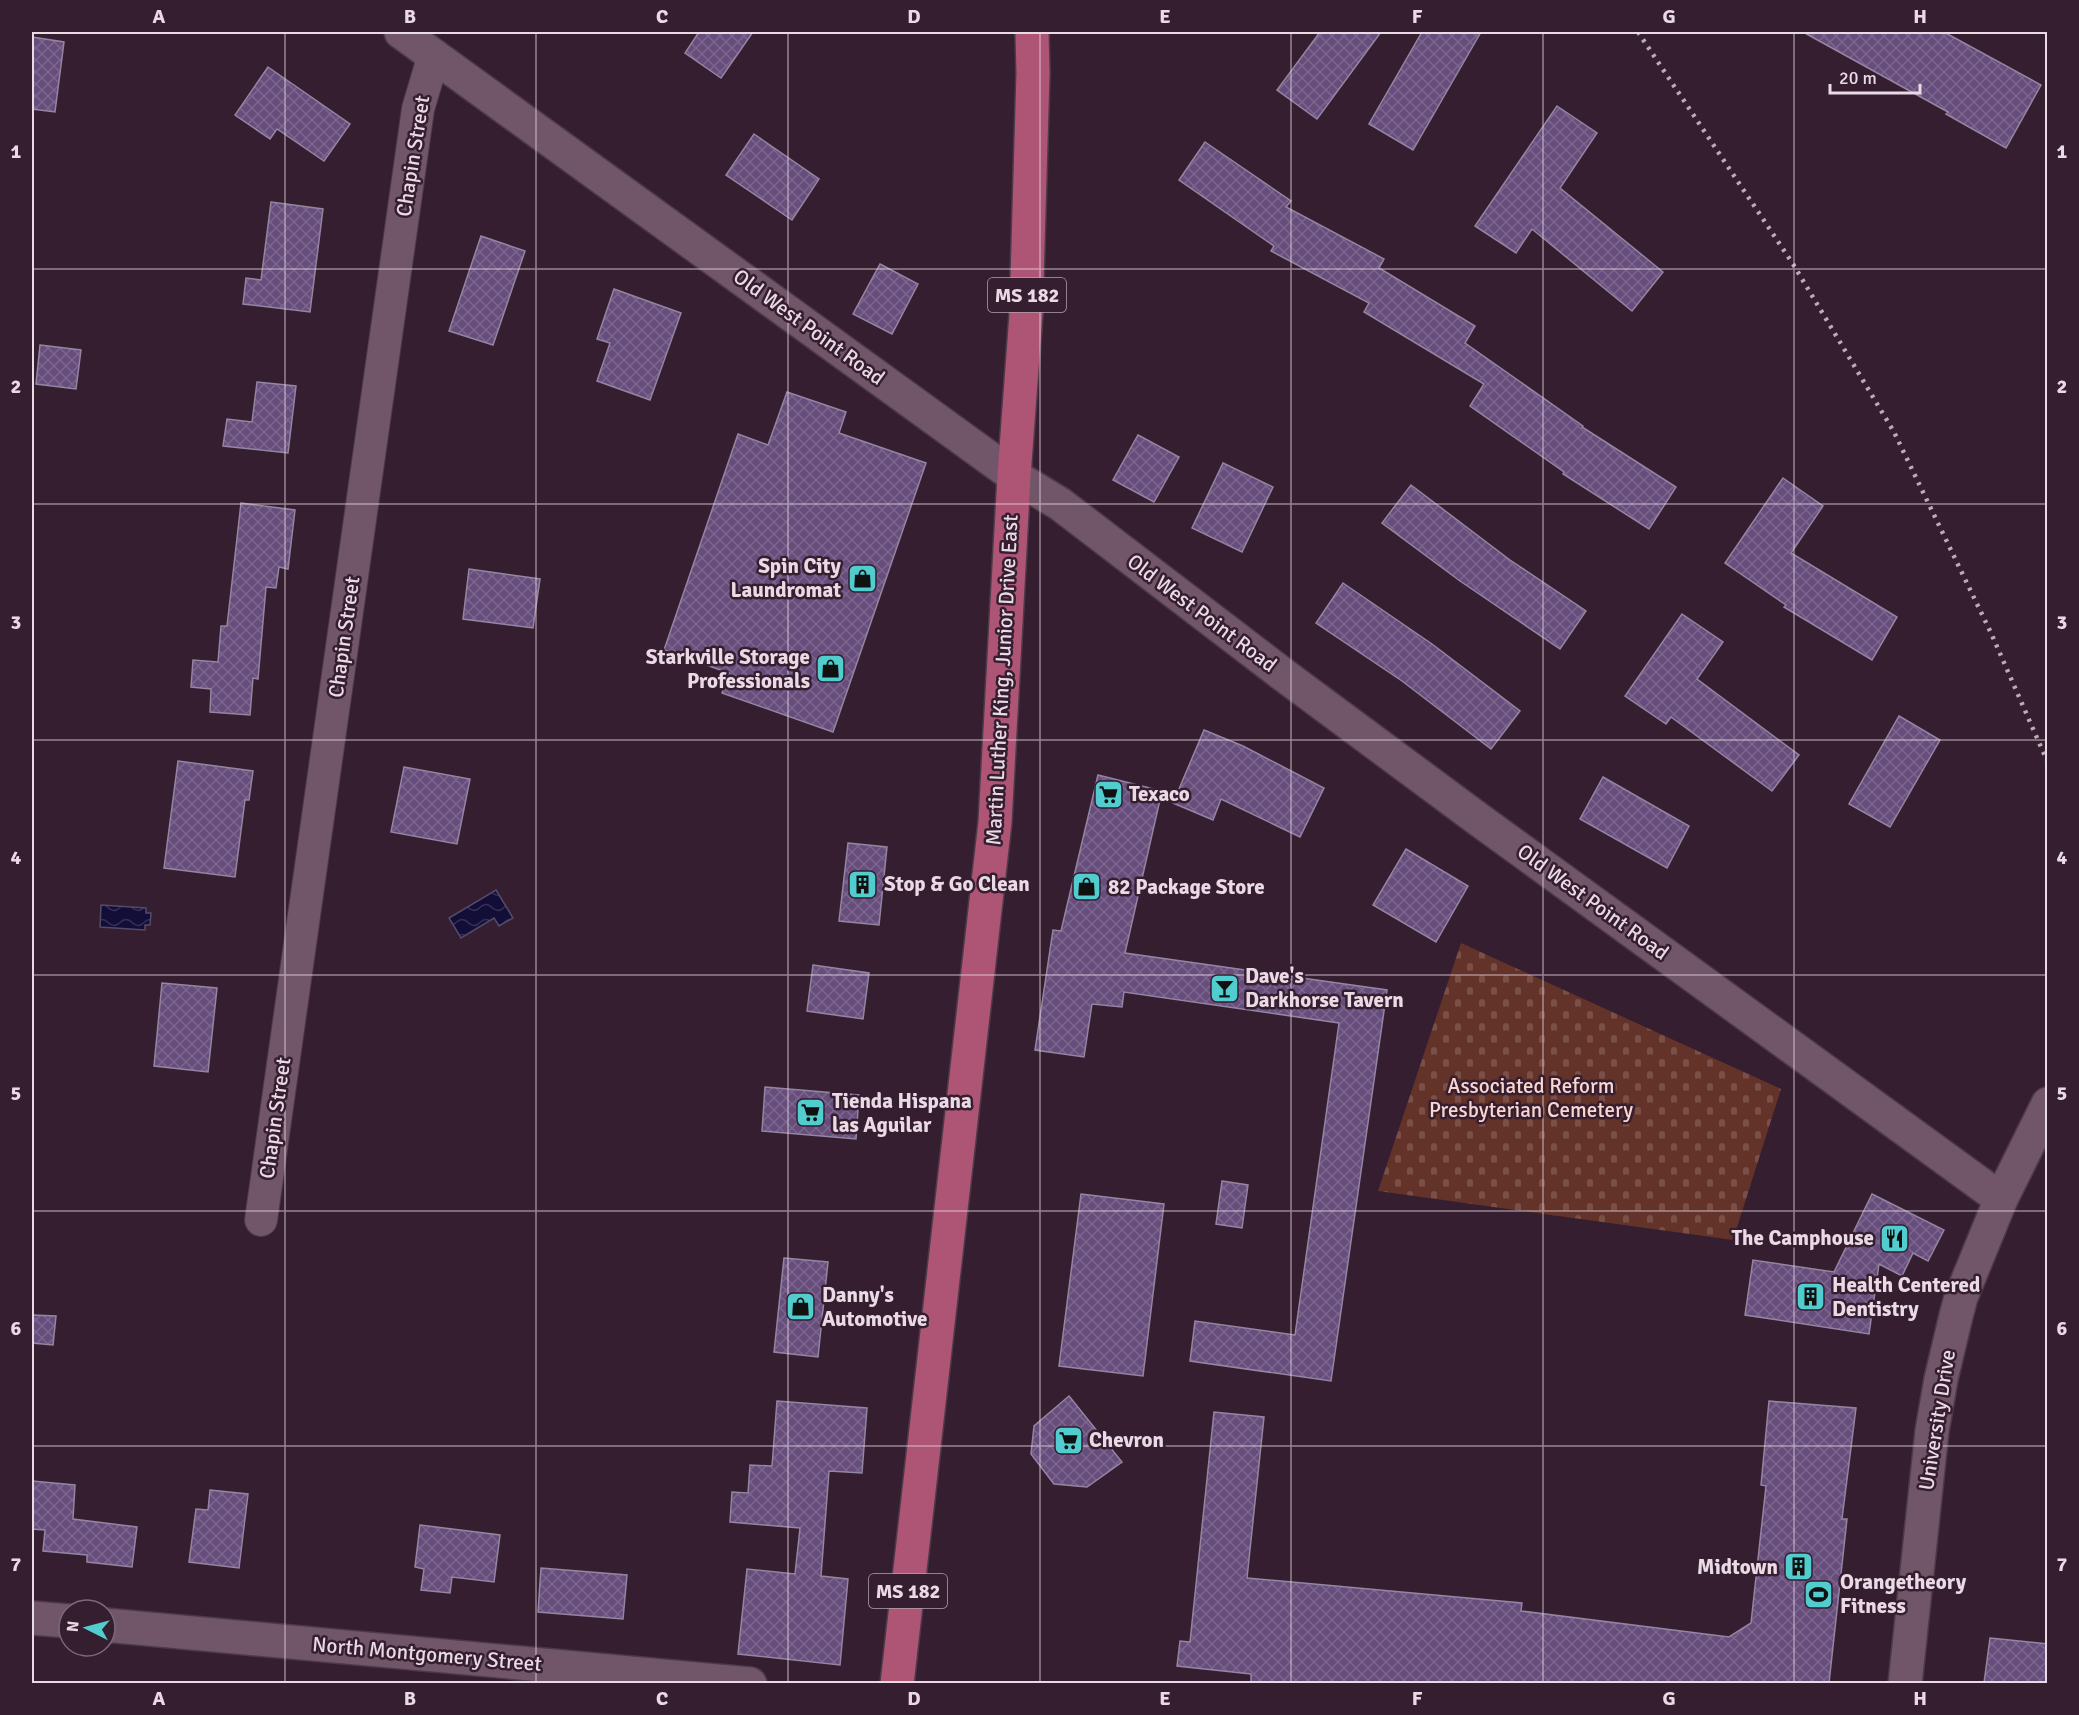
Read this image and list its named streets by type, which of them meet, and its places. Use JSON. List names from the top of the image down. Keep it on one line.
{"streets":{"main road":["MS 182","Martin Luther King, Junior Drive East"],"street":["Chapin Street","Old West Point Road","University Drive","North Montgomery Street"]},"crossings":[["Chapin Street","Old West Point Road"],["Old West Point Road","Martin Luther King, Junior Drive East"],["Old West Point Road","University Drive"]],"parks":["Associated Reform Presbyterian Cemetery"],"places":{"shop":["Spin City Laundromat","Starkville Storage Professionals","82 Package Store","Danny's Automotive"],"supermarket":["Texaco","Tienda Hispana las Aguilar","Chevron"],"building":["Stop & Go Clean","Health Centered Dentistry","Midtown"],"bar":["Dave's Darkhorse Tavern"],"restaurant":["The Camphouse"],"sports":["Orangetheory Fitness"]},"scale_bar":"20 m","north":"left","grid":{"columns":["A","B","C","D","E","F","G","H"],"rows":["1","2","3","4","5","6","7"]}}
